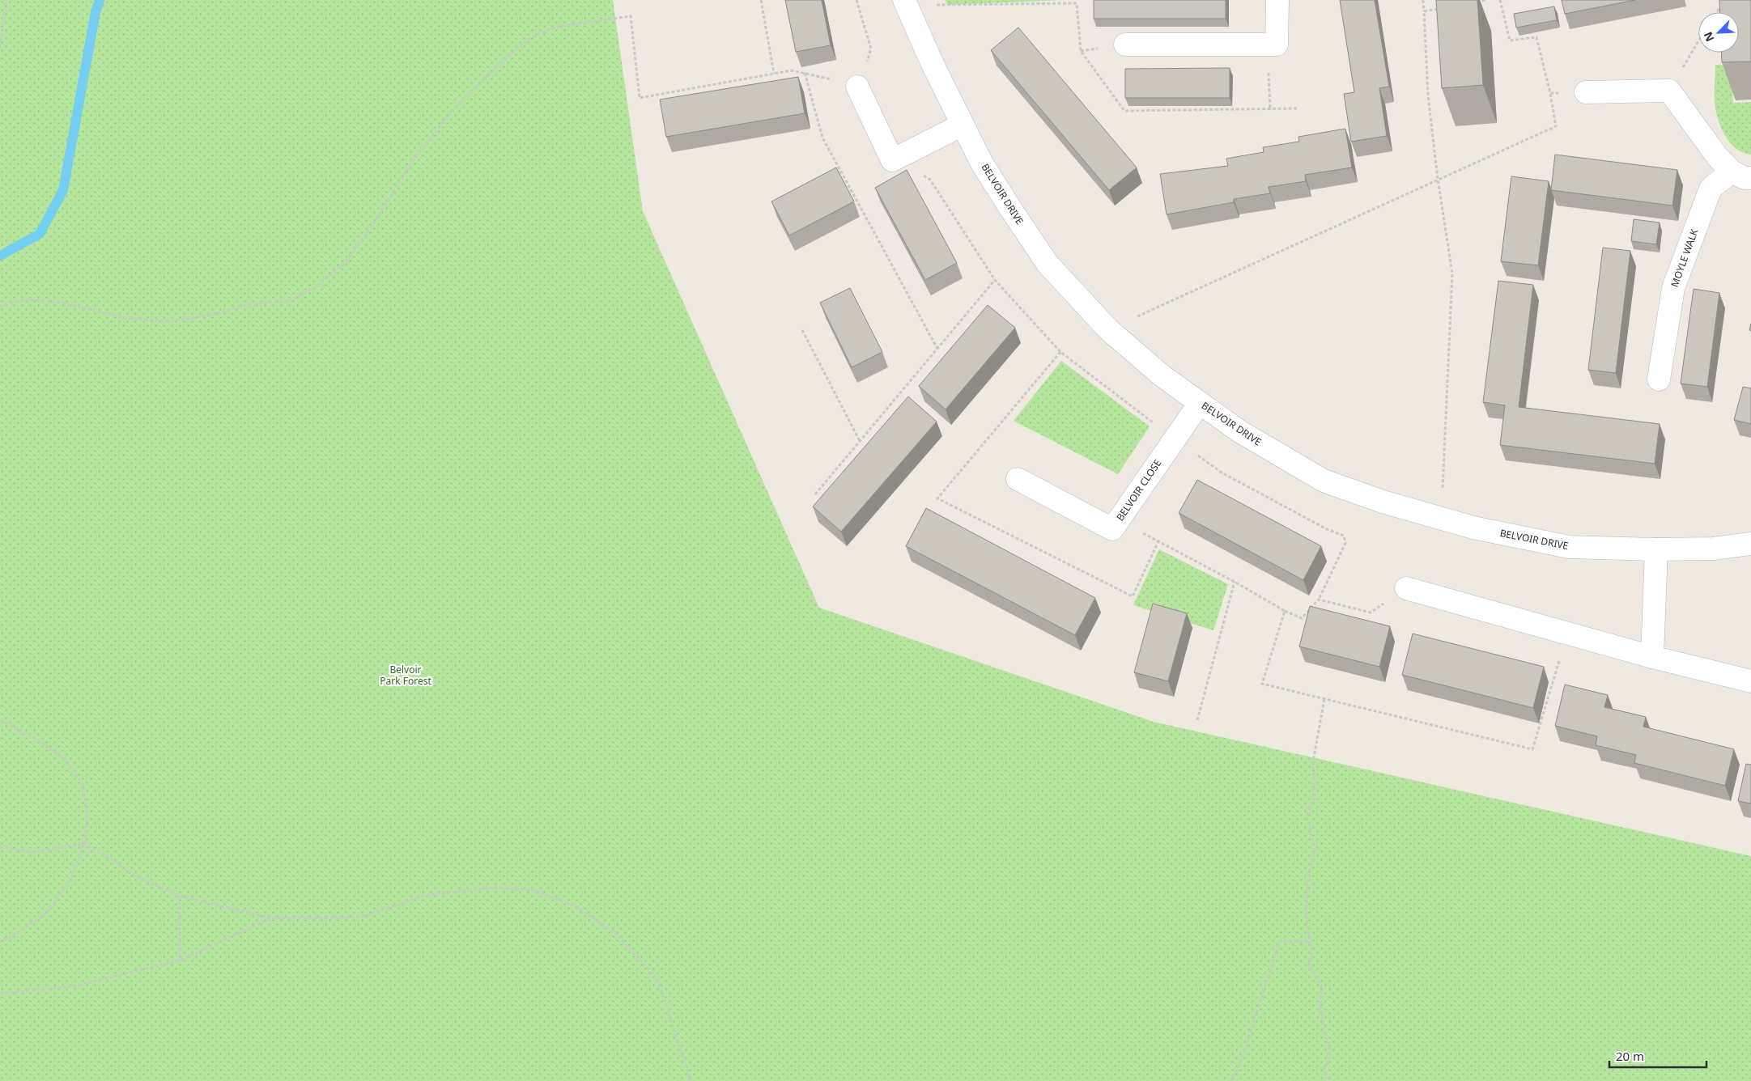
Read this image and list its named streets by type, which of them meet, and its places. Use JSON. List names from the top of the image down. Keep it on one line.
{"streets":{"street":["BELVOIR DRIVE","MOYLE WALK","BELVOIR CLOSE"]},"crossings":[["BELVOIR DRIVE","BELVOIR CLOSE"]],"parks":["Belvoir Park Forest"],"scale_bar":"20 m","north":"bottom left"}
